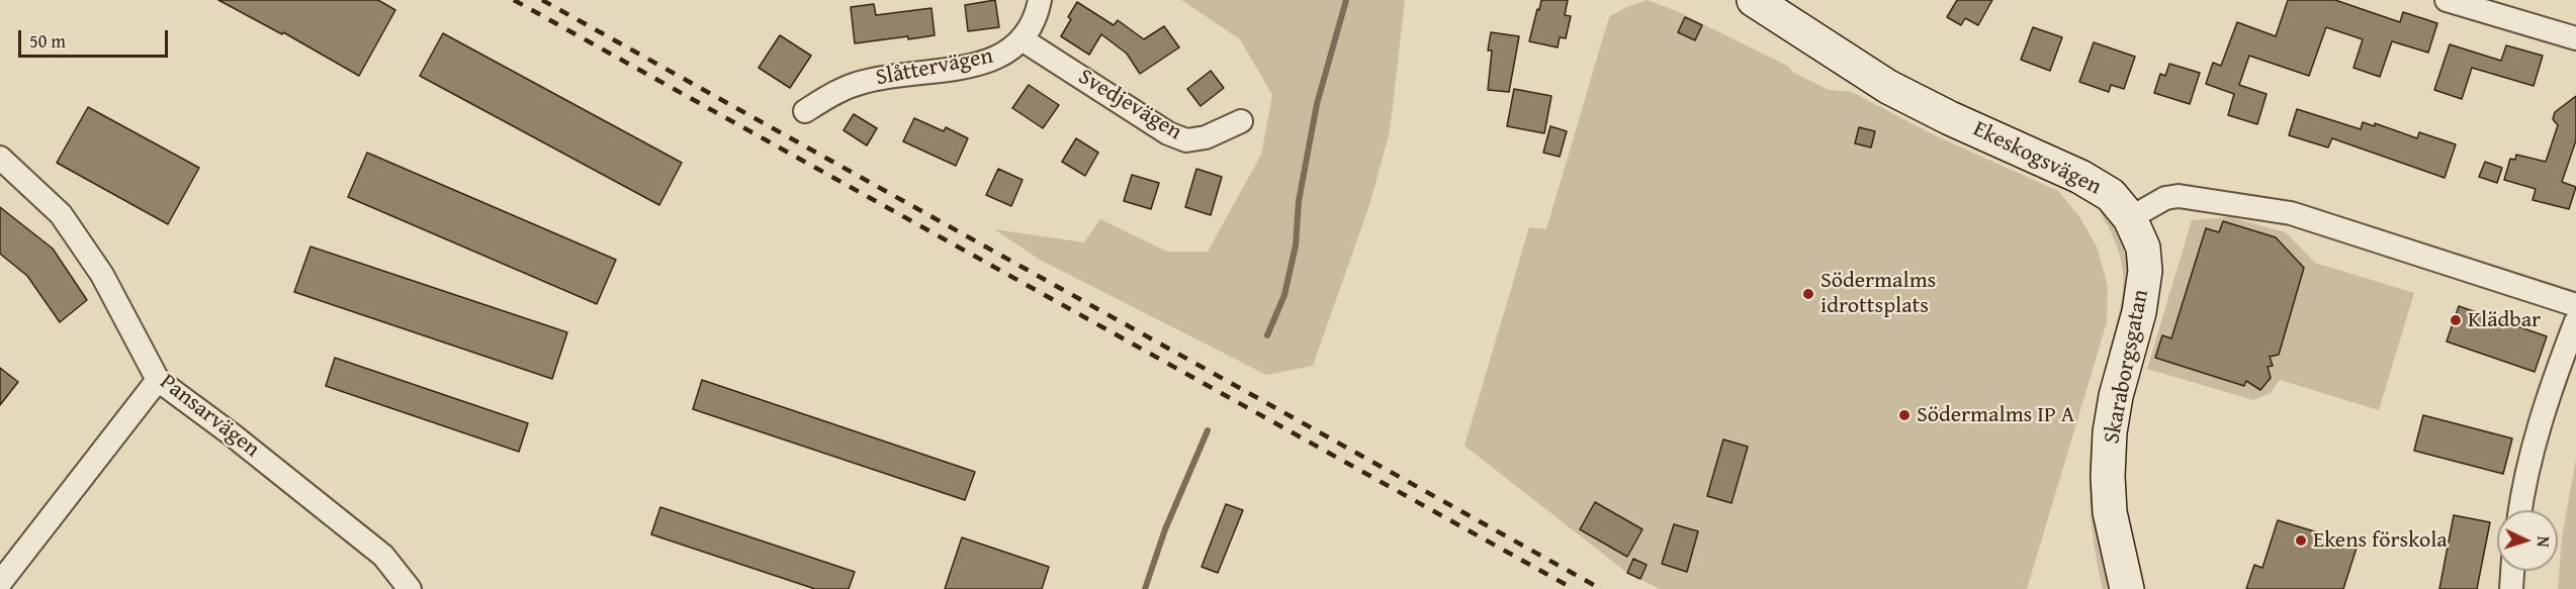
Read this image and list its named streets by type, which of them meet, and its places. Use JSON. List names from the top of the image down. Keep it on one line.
{"streets":{"street":["Slåttervägen","Svedjevägen","Ekeskogsvägen","Skaraborgsgatan","Pansarvägen"]},"crossings":[["Slåttervägen","Svedjevägen"],["Ekeskogsvägen","Skaraborgsgatan"]],"places":["Södermalms idrottsplats","Klädbar","Södermalms IP A","Ekens förskola"],"scale_bar":"50 m","north":"right"}
